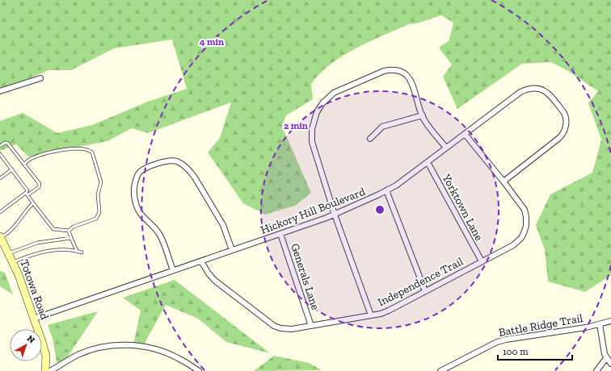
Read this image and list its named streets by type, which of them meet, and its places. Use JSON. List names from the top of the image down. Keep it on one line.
{"streets":{"main road":["Totowa Road"],"street":["Yorktown Lane","Hickory Hill Boulevard","Generals Lane","Independence Trail","Battle Ridge Trail"]},"crossings":[["Yorktown Lane","Hickory Hill Boulevard"],["Yorktown Lane","Independence Trail"],["Hickory Hill Boulevard","Generals Lane"],["Hickory Hill Boulevard","Independence Trail"],["Hickory Hill Boulevard","Totowa Road"],["Generals Lane","Independence Trail"]],"scale_bar":"100 m","north":"top right","rings":["4 min","2 min"]}
